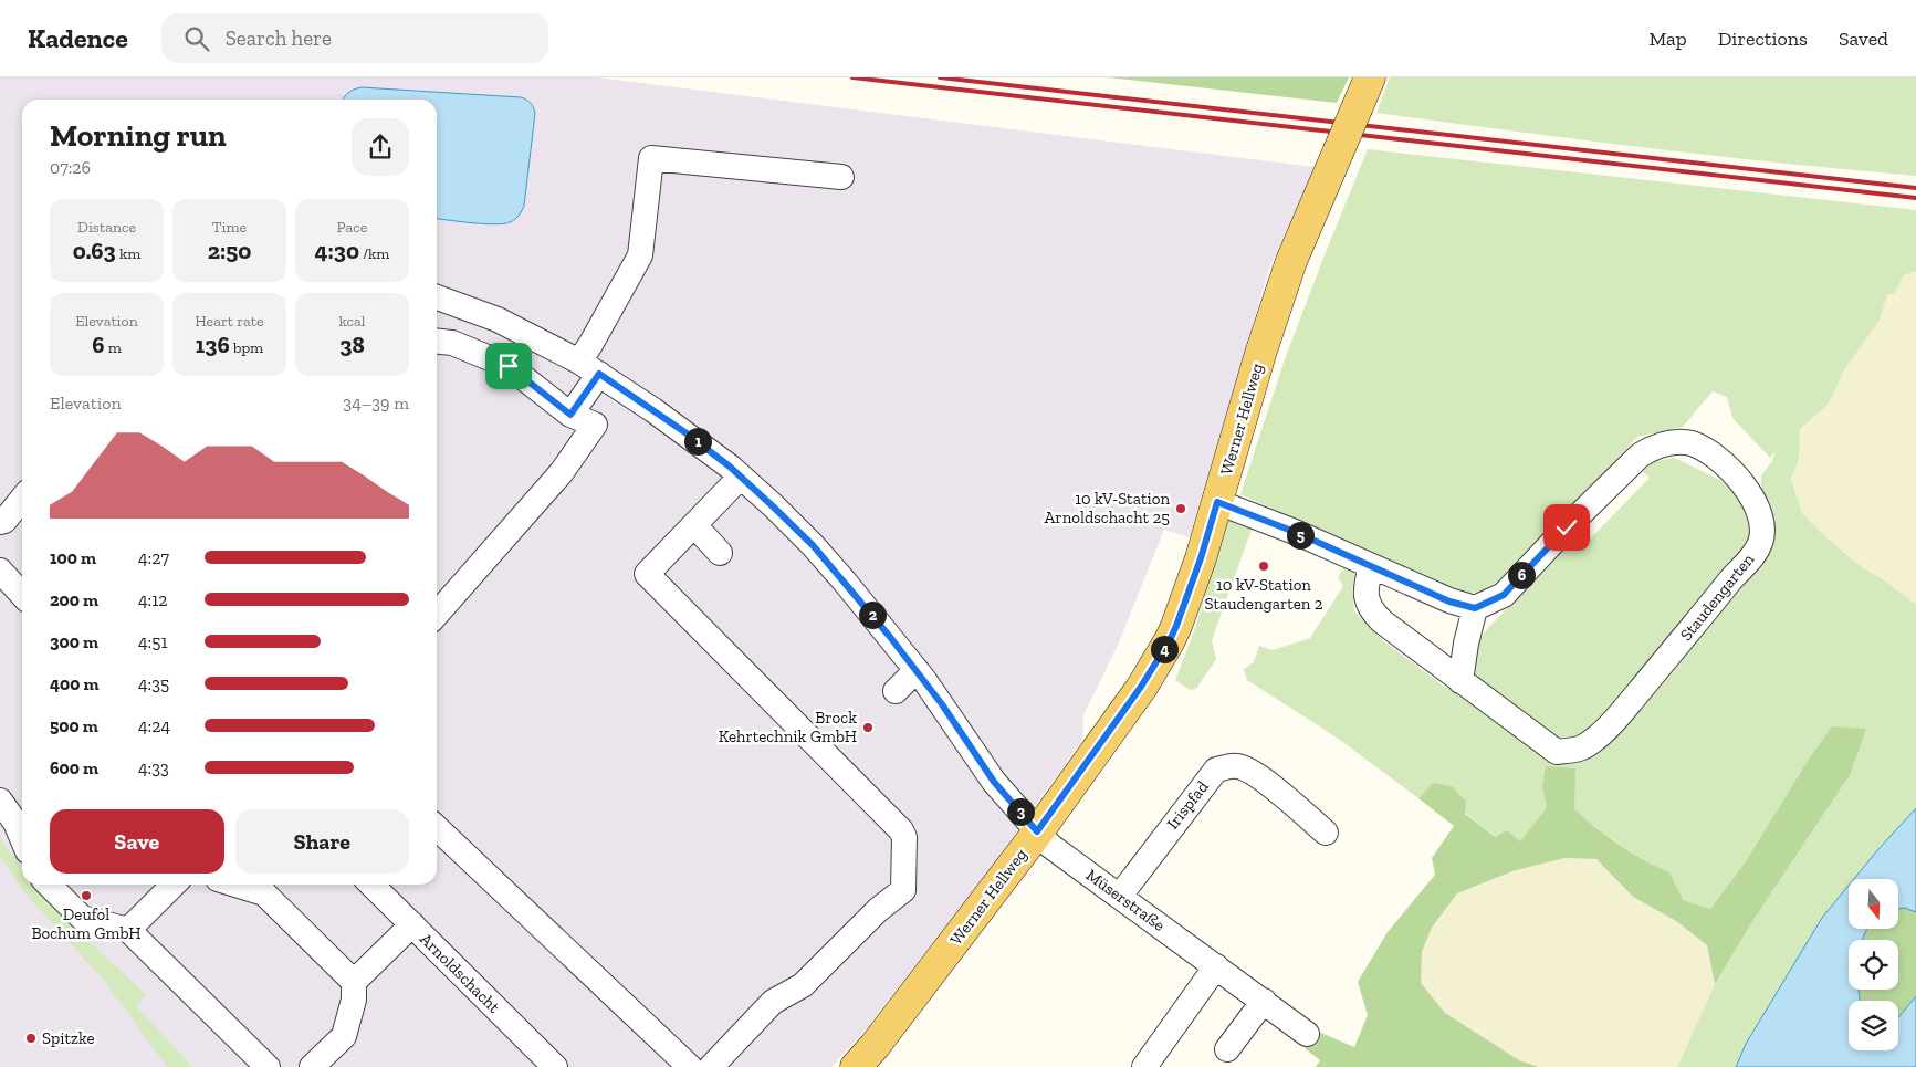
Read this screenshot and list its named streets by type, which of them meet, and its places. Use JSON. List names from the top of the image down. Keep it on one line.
{"streets":{"main road":["Werner Hellweg"],"street":["Staudengarten","Irispfad","Müserstraße","Arnoldschacht"]},"crossings":[["Werner Hellweg","Müserstraße"],["Irispfad","Müserstraße"]],"places":["10 kV-Station Arnoldschacht 25","10 kV-Station Staudengarten 2","Brock Kehrtechnik GmbH","Deufol Bochum GmbH","Spitzke"],"north":"bottom","page":{"header":"Kadence","search":"Search here","nav":["Map","Directions","Saved"],"heading":["Morning run","07:26"],"stats":[["Distance","0.63 km"],["Time","2:50"],["Pace","4:30 /km"],["Elevation","6 m"],["Heart rate","136 bpm"],["kcal","38"]],"chart":["Elevation","34–39 m"],"pins":["1","5","6","2","4","3"],"list":[{"name":"100 m","note":"4:27"},{"name":"200 m","note":"4:12"},{"name":"300 m","note":"4:51"},{"name":"400 m","note":"4:35"},{"name":"500 m","note":"4:24"},{"name":"600 m","note":"4:33"}],"buttons":["Save","Share"]}}
